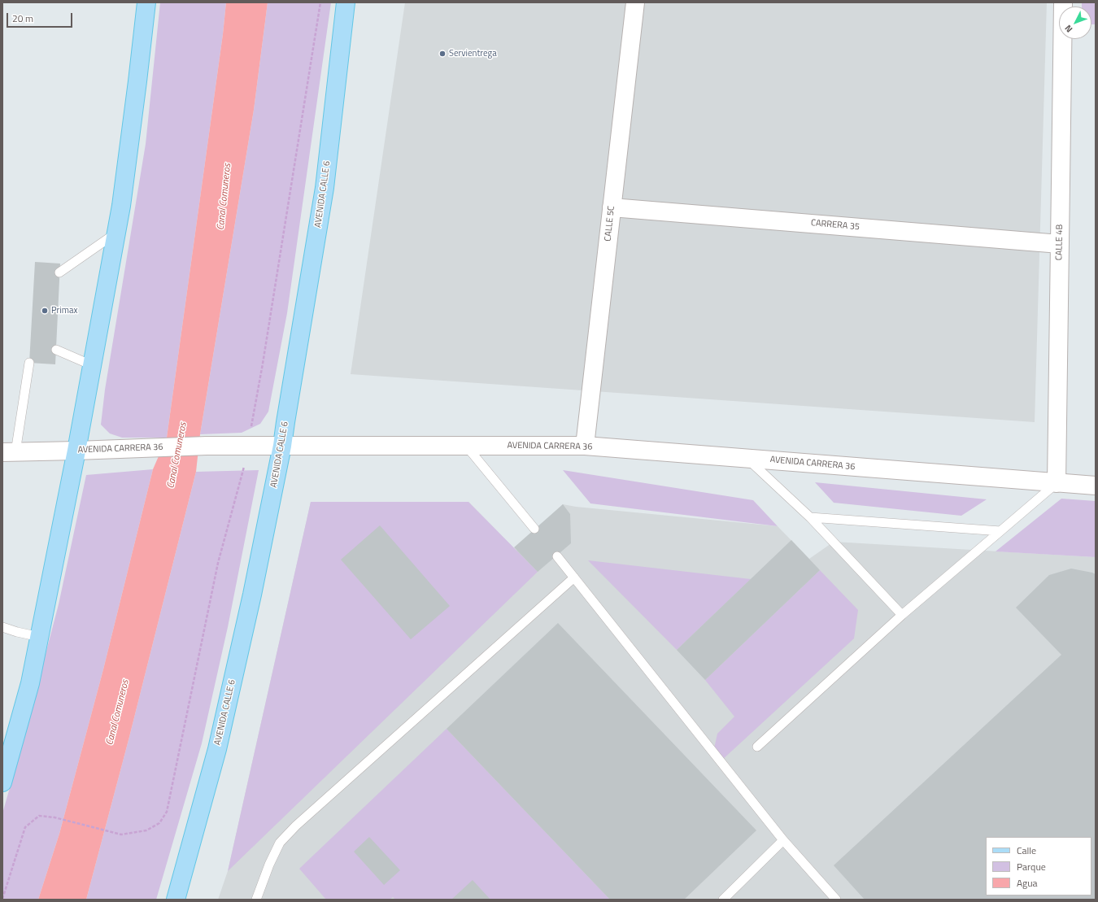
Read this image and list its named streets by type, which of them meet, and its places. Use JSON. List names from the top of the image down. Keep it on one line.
{"streets":{"main road":["AVENIDA CALLE 6"],"street":["CALLE 5C","CARRERA 35","CALLE 4B","AVENIDA CARRERA 36"]},"crossings":[["AVENIDA CALLE 6","AVENIDA CARRERA 36"],["CALLE 5C","CARRERA 35"],["CALLE 5C","AVENIDA CARRERA 36"],["CARRERA 35","CALLE 4B"],["CALLE 4B","AVENIDA CARRERA 36"]],"water":["Canal Comuneros"],"places":["Servientrega","Primax"],"legend":["Calle","Parque","Agua"],"scale_bar":"20 m","north":"bottom left"}
